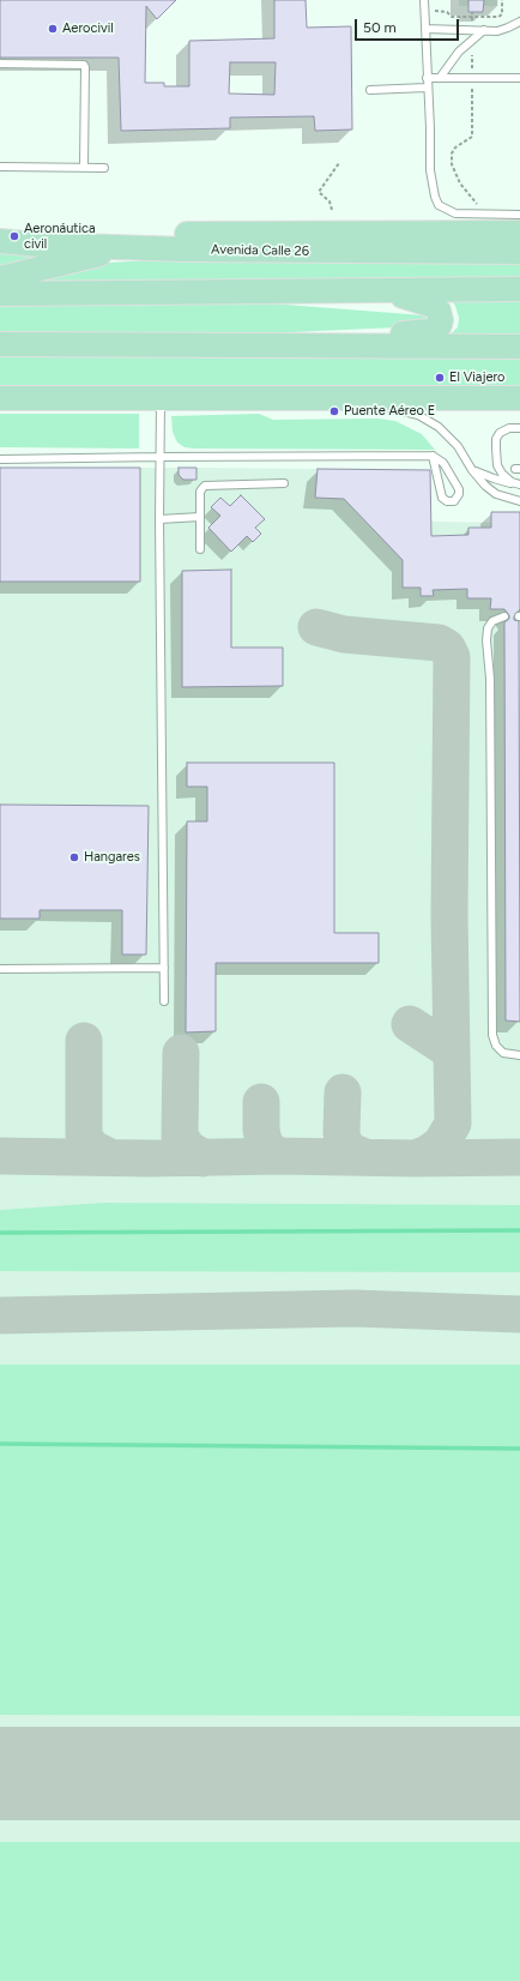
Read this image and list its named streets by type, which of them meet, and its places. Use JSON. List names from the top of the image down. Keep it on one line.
{"streets":{"main road":["Avenida Calle 26"]},"places":["Aerocivil","Aeronáutica civil","El Viajero","Puente Aéreo E","Hangares"],"scale_bar":"50 m"}
